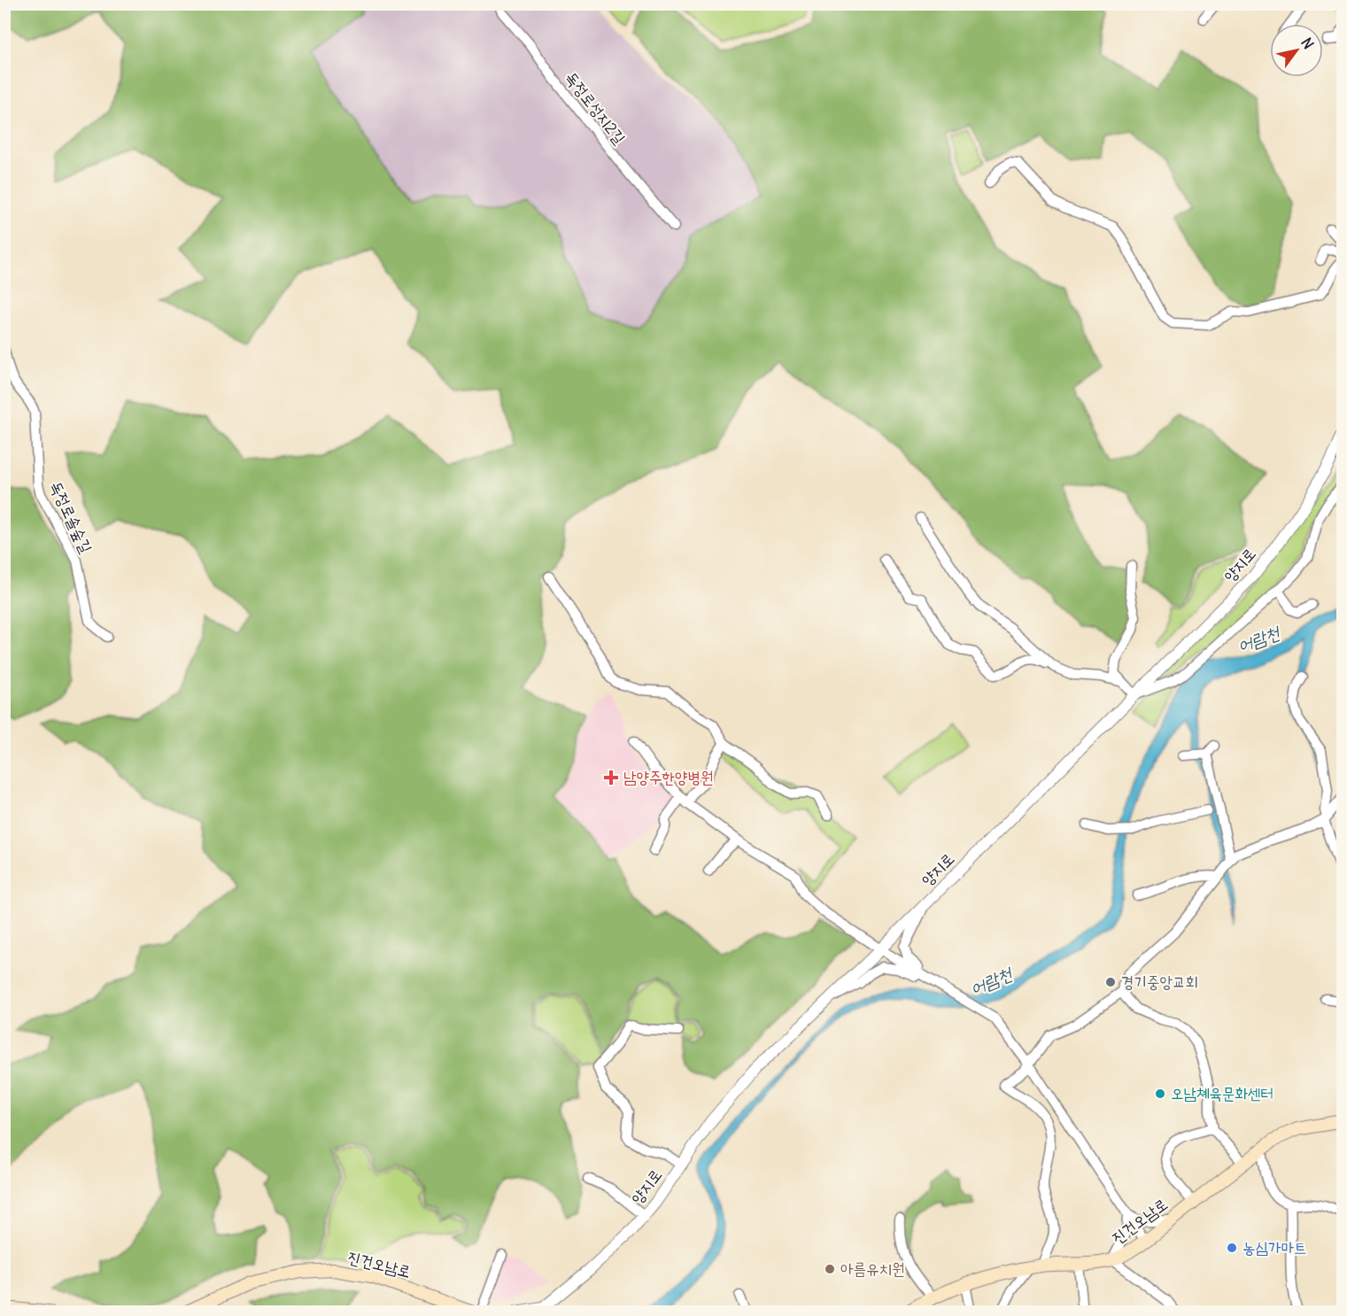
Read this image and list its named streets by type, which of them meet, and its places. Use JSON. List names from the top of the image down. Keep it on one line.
{"streets":{"main road":["진건오남로"],"street":["독정로성지2길","독정로솔숲길","양지로"]},"water":["어람천"],"places":{"health":["남양주한양병원"],"other":["경기중앙교회","오남쳬육문화센터","농심가마트","아름유치원"]},"north":"top right"}
